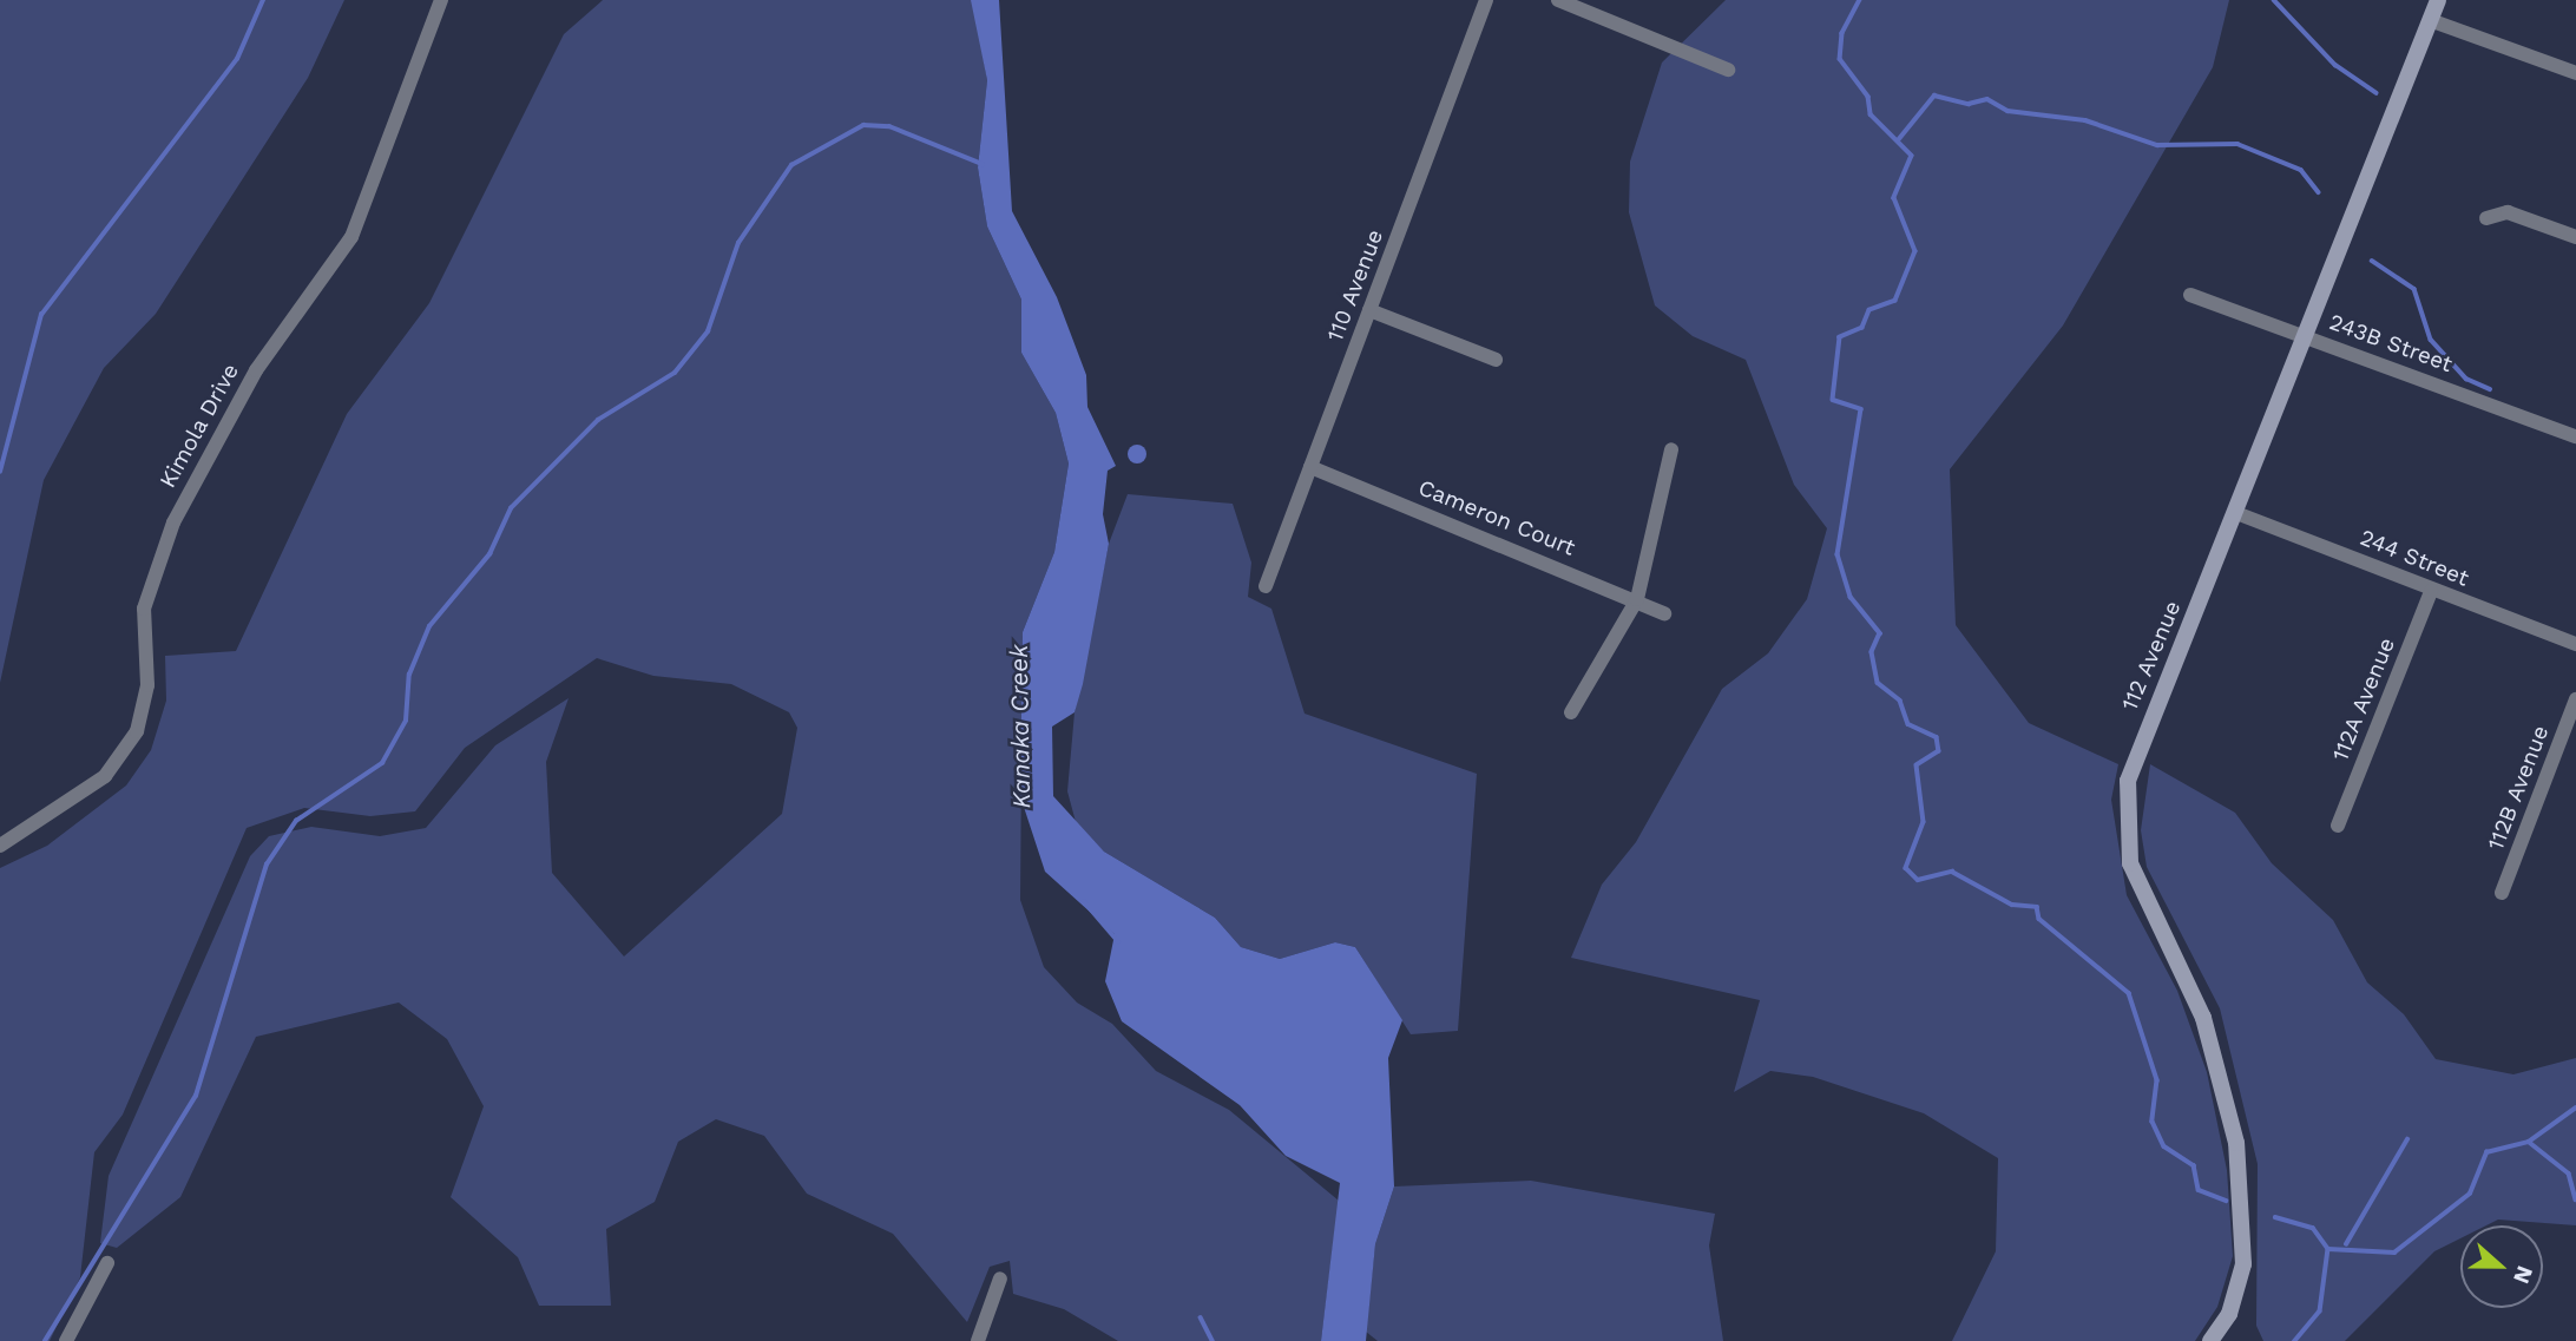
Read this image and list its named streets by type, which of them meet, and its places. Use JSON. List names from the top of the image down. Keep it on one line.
{"streets":{"main road":["112 Avenue"],"street":["110 Avenue","243B Street","Kimola Drive","Cameron Court","244 Street","112A Avenue","112B Avenue"]},"crossings":[["110 Avenue","Cameron Court"],["243B Street","112 Avenue"],["244 Street","112 Avenue"],["244 Street","112A Avenue"]],"water":["Kanaka Creek"],"north":"right"}
